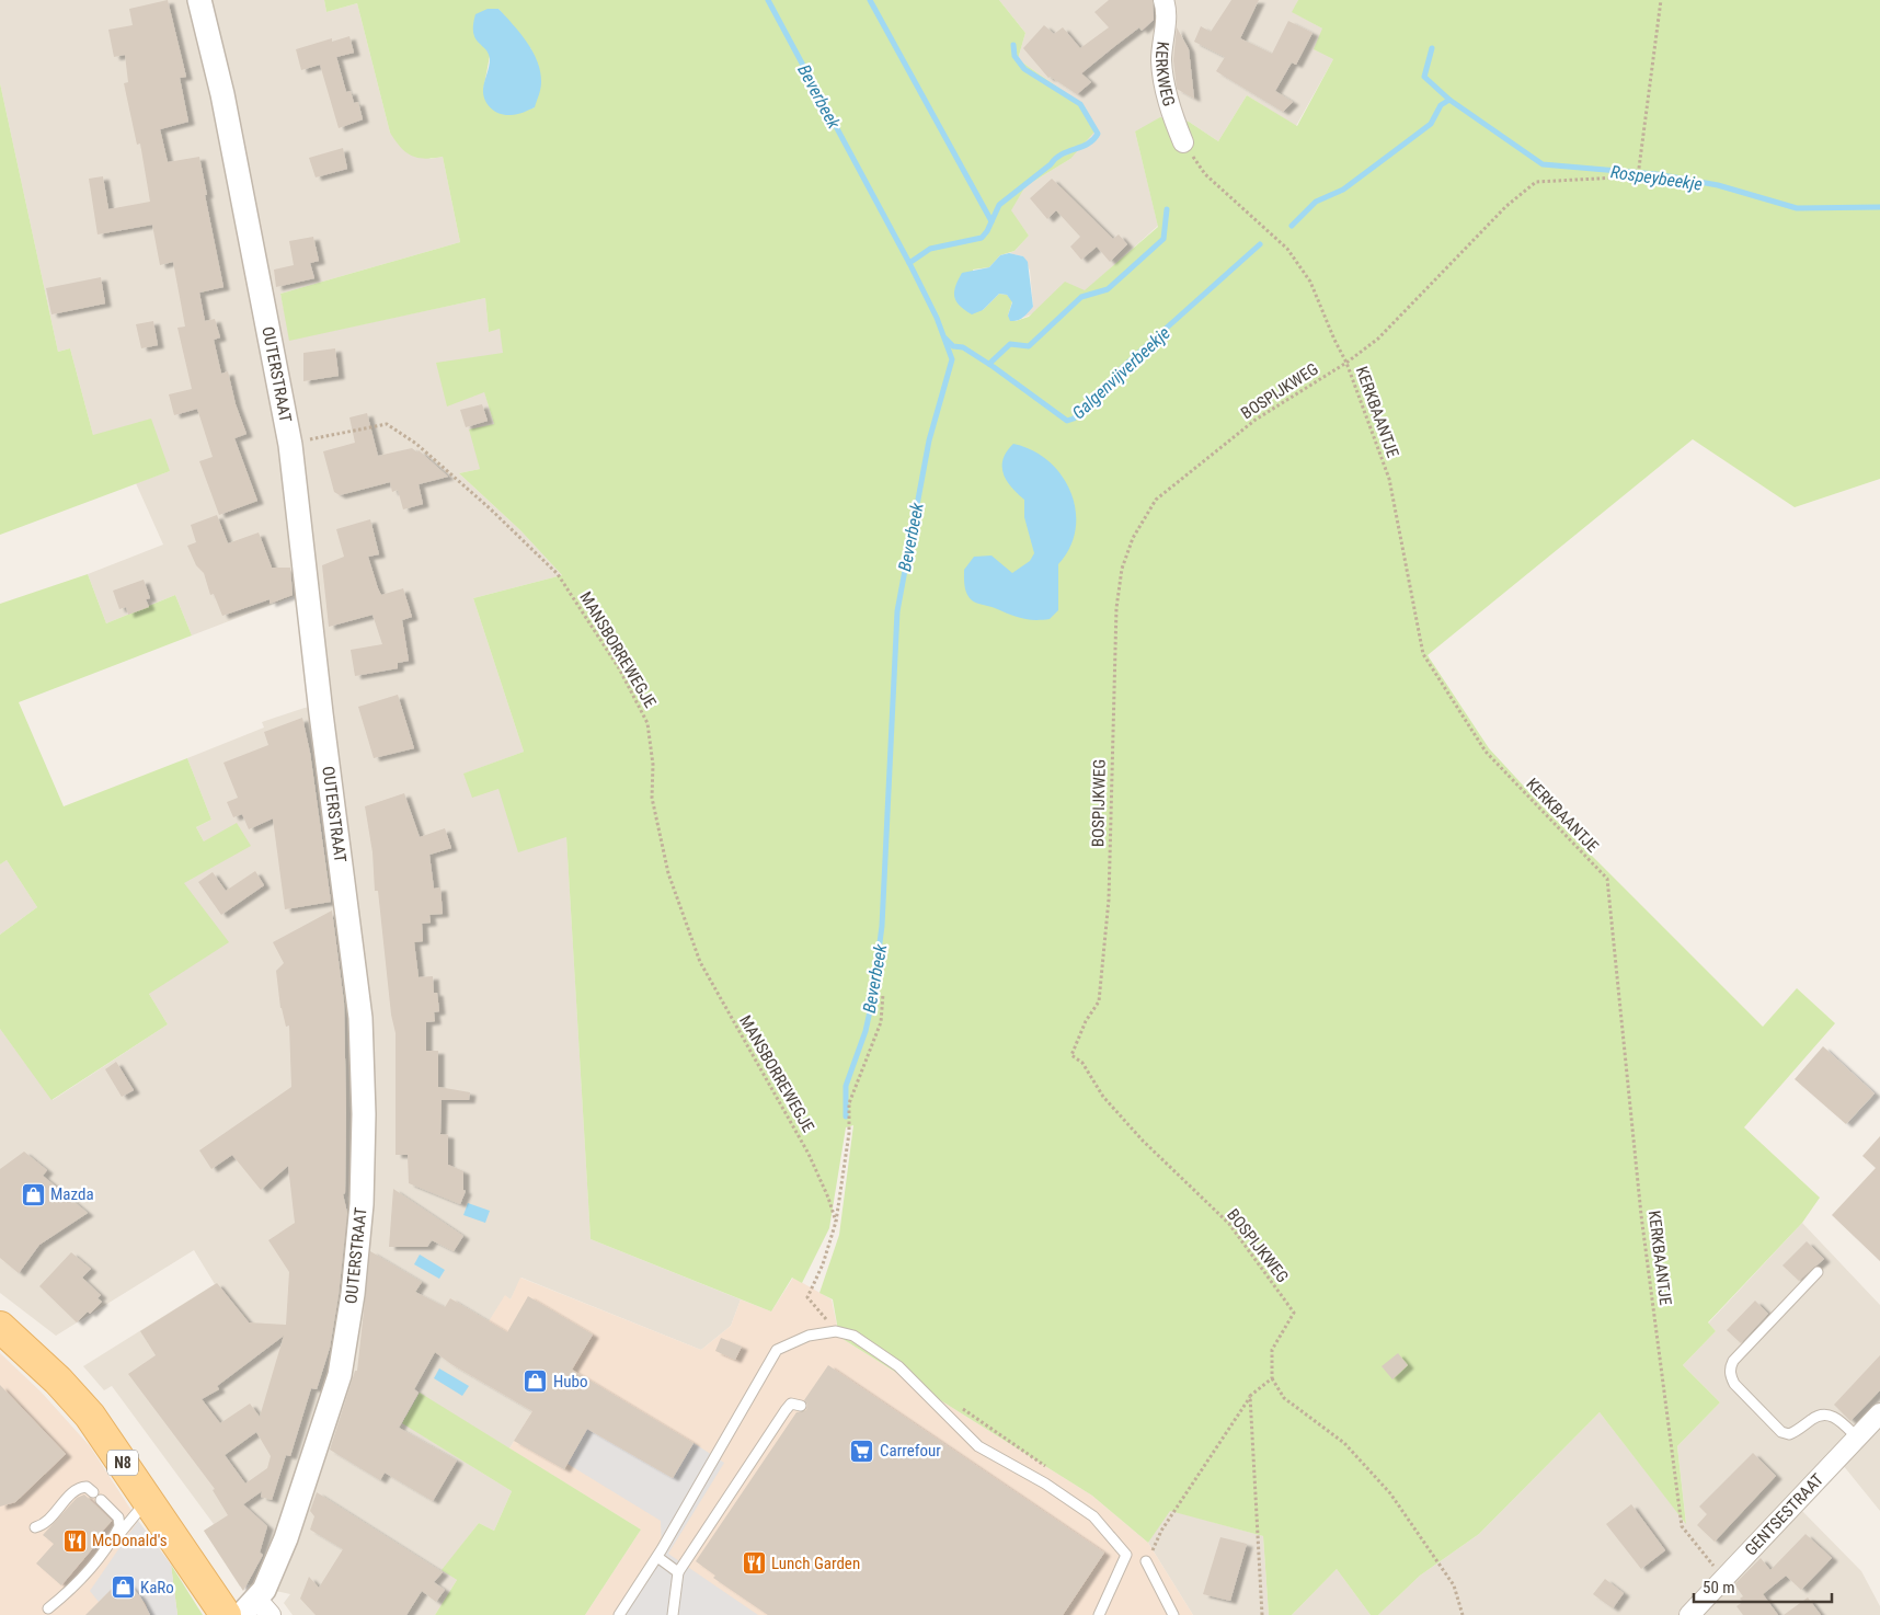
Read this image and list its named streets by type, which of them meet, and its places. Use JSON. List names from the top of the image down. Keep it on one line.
{"streets":{"main road":["N8"],"street":["KERKWEG","OUTERSTRAAT","GENTSESTRAAT"],"path":["BOSPIJKWEG","KERKBAANTJE","MANSBORREWEGJE"]},"crossings":[["KERKWEG","KERKBAANTJE"],["OUTERSTRAAT","MANSBORREWEGJE"],["BOSPIJKWEG","KERKBAANTJE"],["KERKBAANTJE","GENTSESTRAAT"]],"water":["Beverbeek","Rospeybeekje","Galgenvijverbeekje"],"places":{"shop":["Mazda","Hubo","KaRo"],"supermarket":["Carrefour"],"restaurant":["McDonald's","Lunch Garden"]},"scale_bar":"50 m"}
